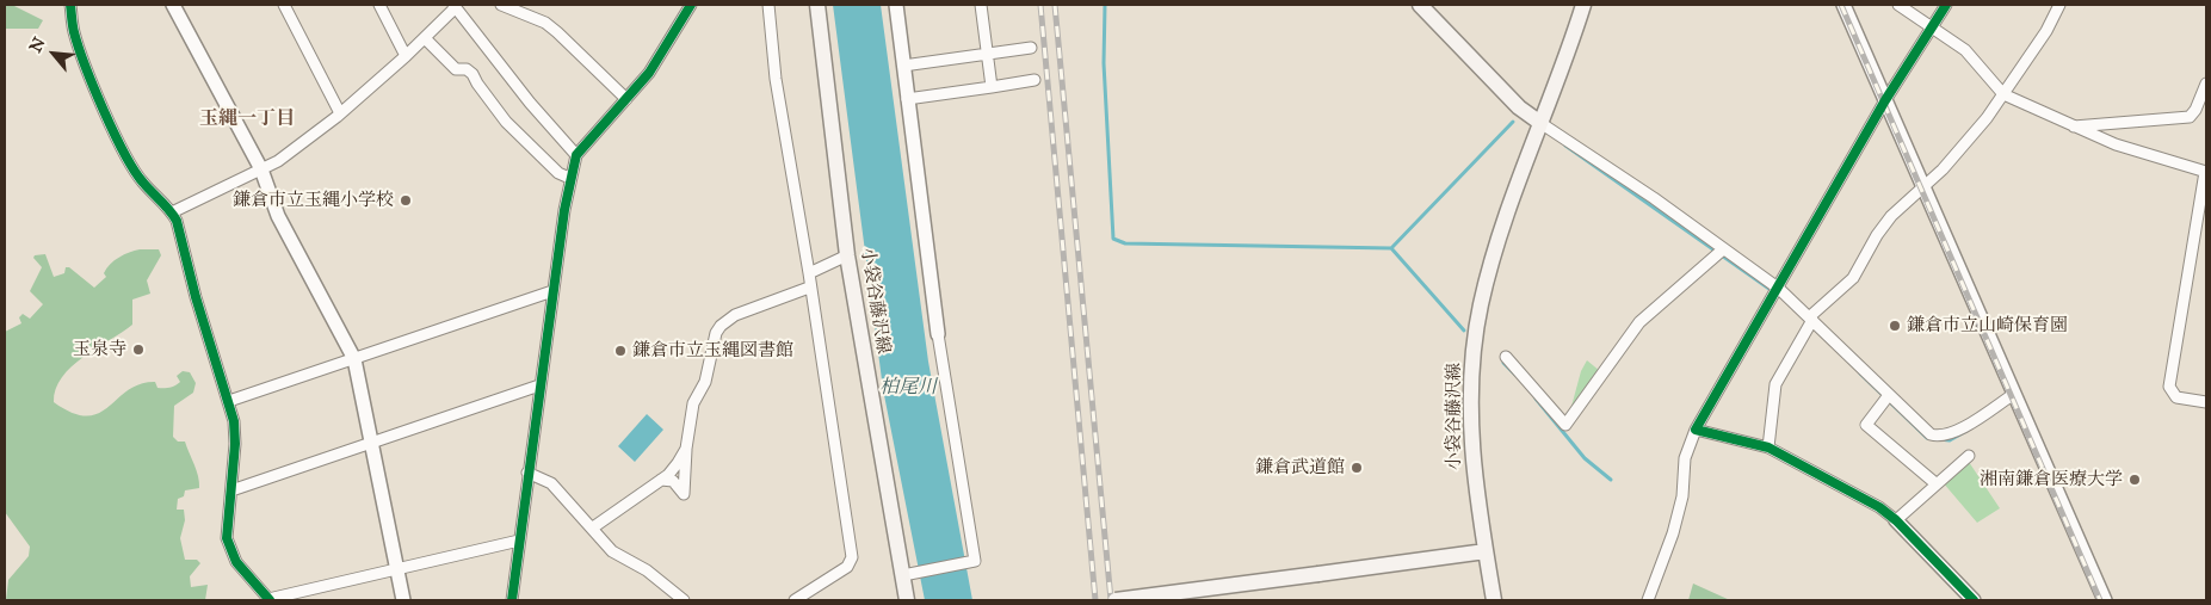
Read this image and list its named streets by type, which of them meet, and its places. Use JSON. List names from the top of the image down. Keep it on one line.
{"streets":{"main road":["小袋谷藤沢線"]},"districts":["玉縄一丁目"],"water":["柏尾川"],"places":["鎌倉市立玉縄小学校","鎌倉市立山崎保育園","玉泉寺","鎌倉市立玉縄図書館","鎌倉武道館","湘南鎌倉医療大学"],"north":"top left"}
